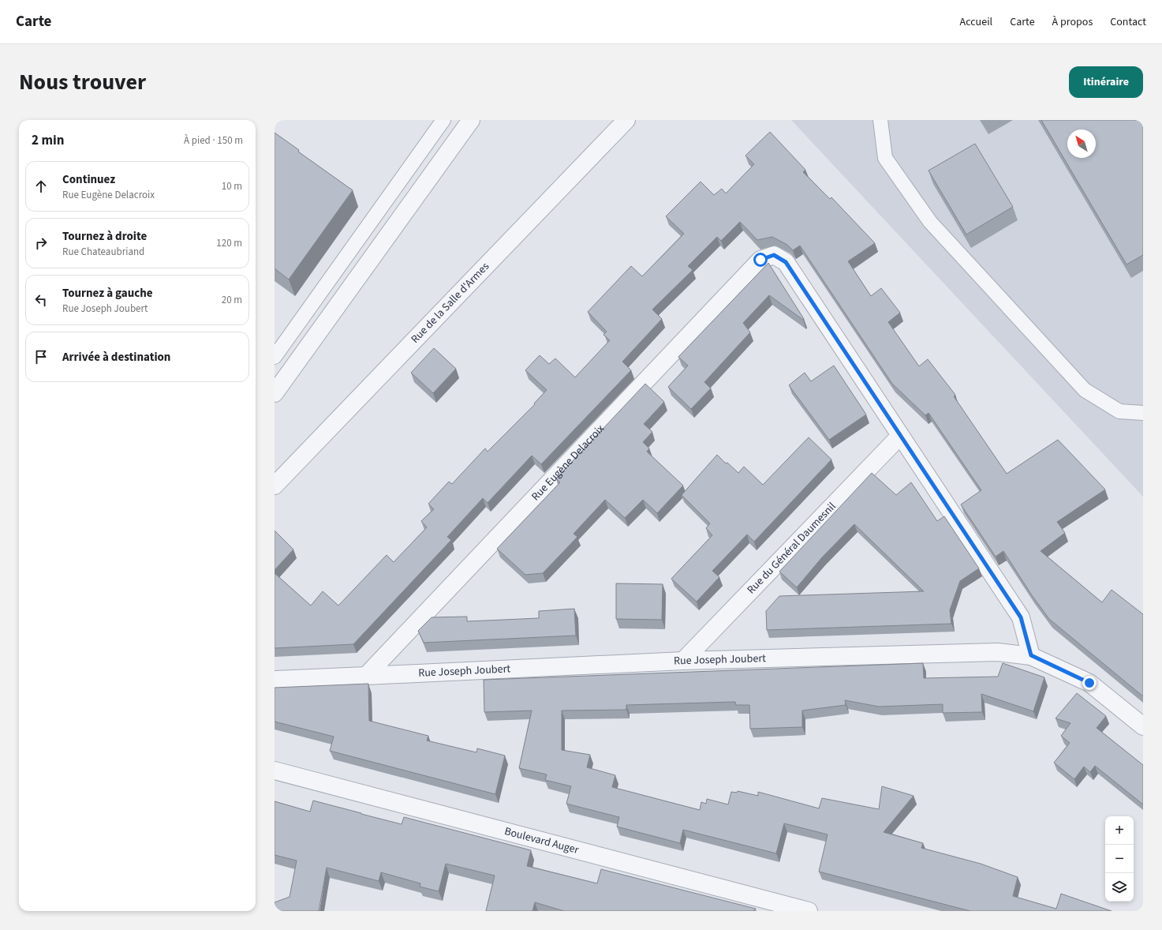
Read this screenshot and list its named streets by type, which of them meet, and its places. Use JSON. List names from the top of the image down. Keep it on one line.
{"streets":{"street":["Rue de la Salle d'Armes","Rue Eugène Delacroix","Rue du Général Daumesnil","Rue Joseph Joubert","Boulevard Auger"]},"crossings":[["Rue Eugène Delacroix","Rue du Général Daumesnil"],["Rue Eugène Delacroix","Rue Joseph Joubert"],["Rue du Général Daumesnil","Rue Joseph Joubert"]],"north":"top left","page":{"header":"Carte","nav":["Accueil","Carte","À propos","Contact"],"title":"Nous trouver","buttons":"Itinéraire","heading":["2 min","À pied · 150 m"],"list":[["Continuez","Rue Eugène Delacroix","10 m"],["Tournez à droite","Rue Chateaubriand","120 m"],["Tournez à gauche","Rue Joseph Joubert","20 m"],"Arrivée à destination"],"map_buttons":["+","−"]}}
